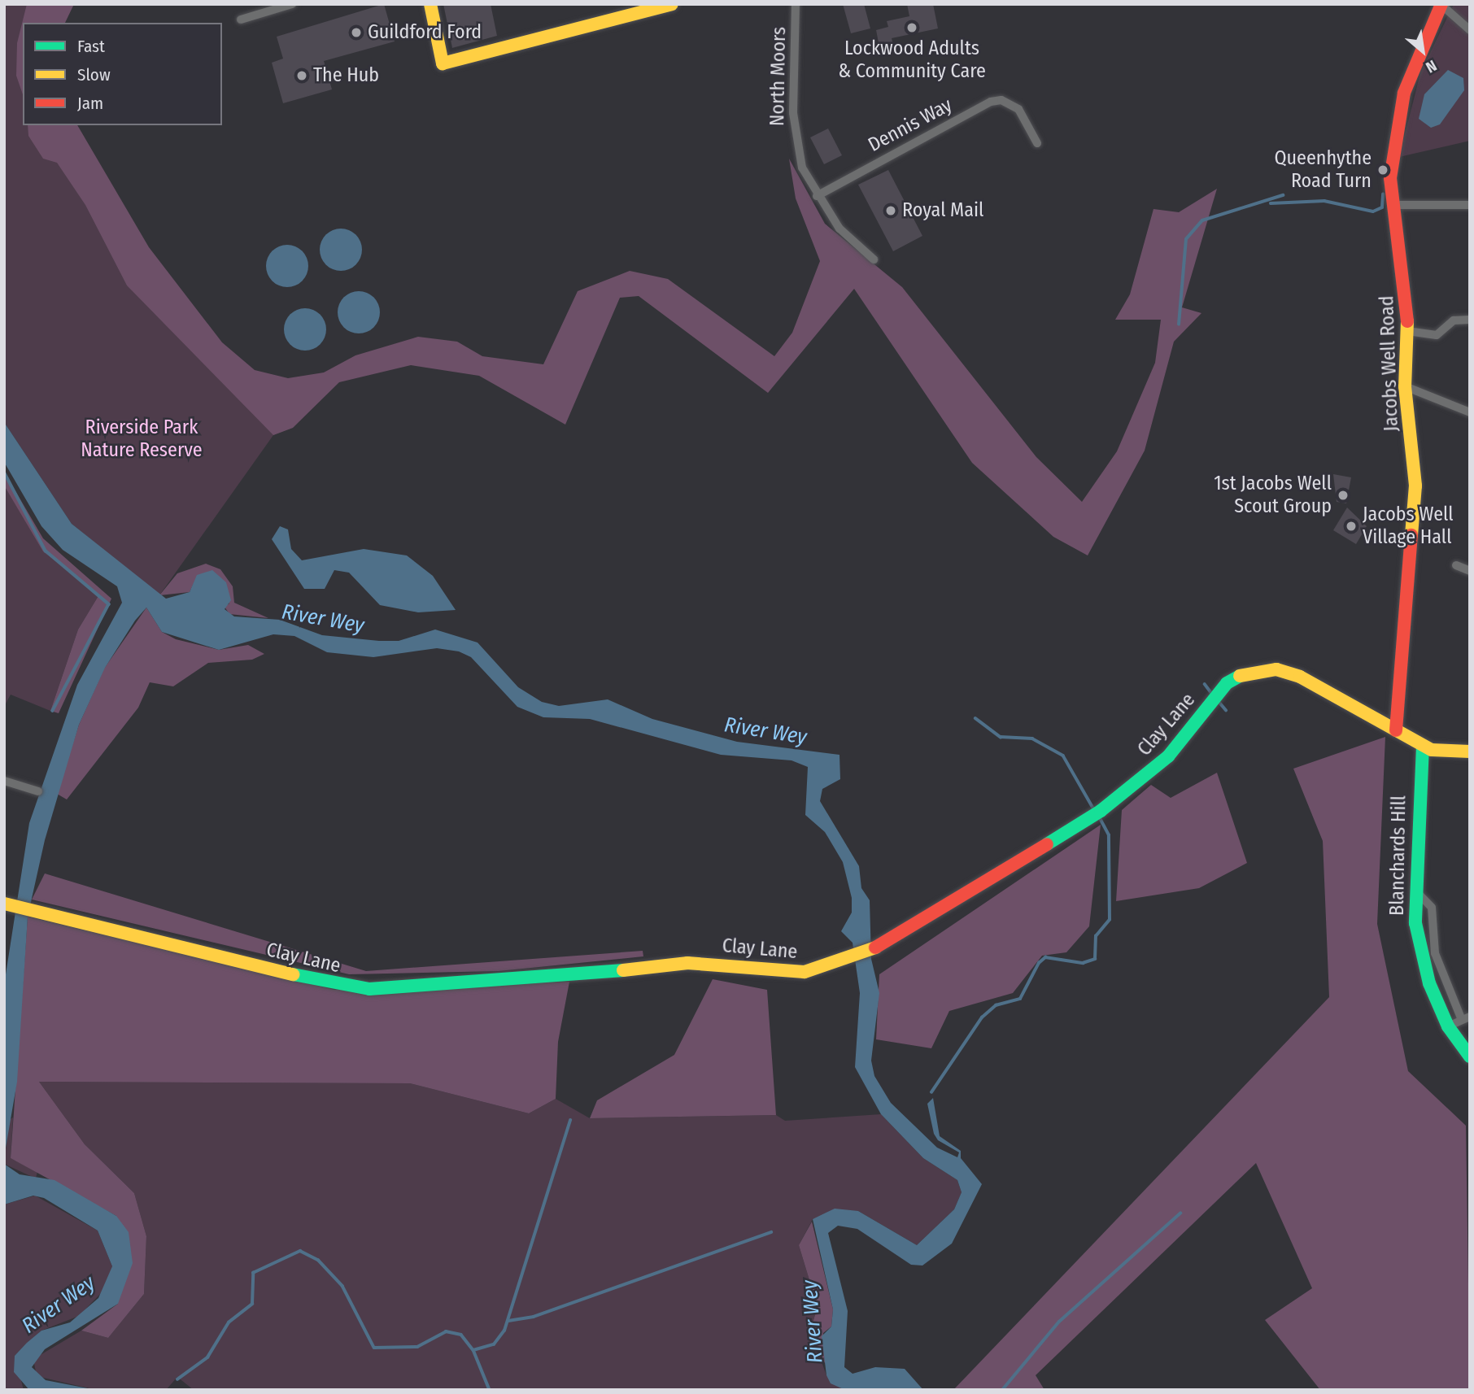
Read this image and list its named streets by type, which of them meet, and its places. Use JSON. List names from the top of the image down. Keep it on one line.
{"streets":{"street":["North Moors","Dennis Way","Jacobs Well Road","Clay Lane","Blanchards Hill"]},"crossings":[["North Moors","Dennis Way"],["Jacobs Well Road","Clay Lane"],["Clay Lane","Blanchards Hill"]],"water":["River Wey"],"parks":["Riverside Park Nature Reserve"],"places":["Lockwood Adults & Community Care","Guildford Ford","The Hub","Queenhythe Road Turn","Royal Mail","1st Jacobs Well Scout Group","Jacobs Well Village Hall"],"legend":["Fast","Slow","Jam"],"north":"bottom right"}
